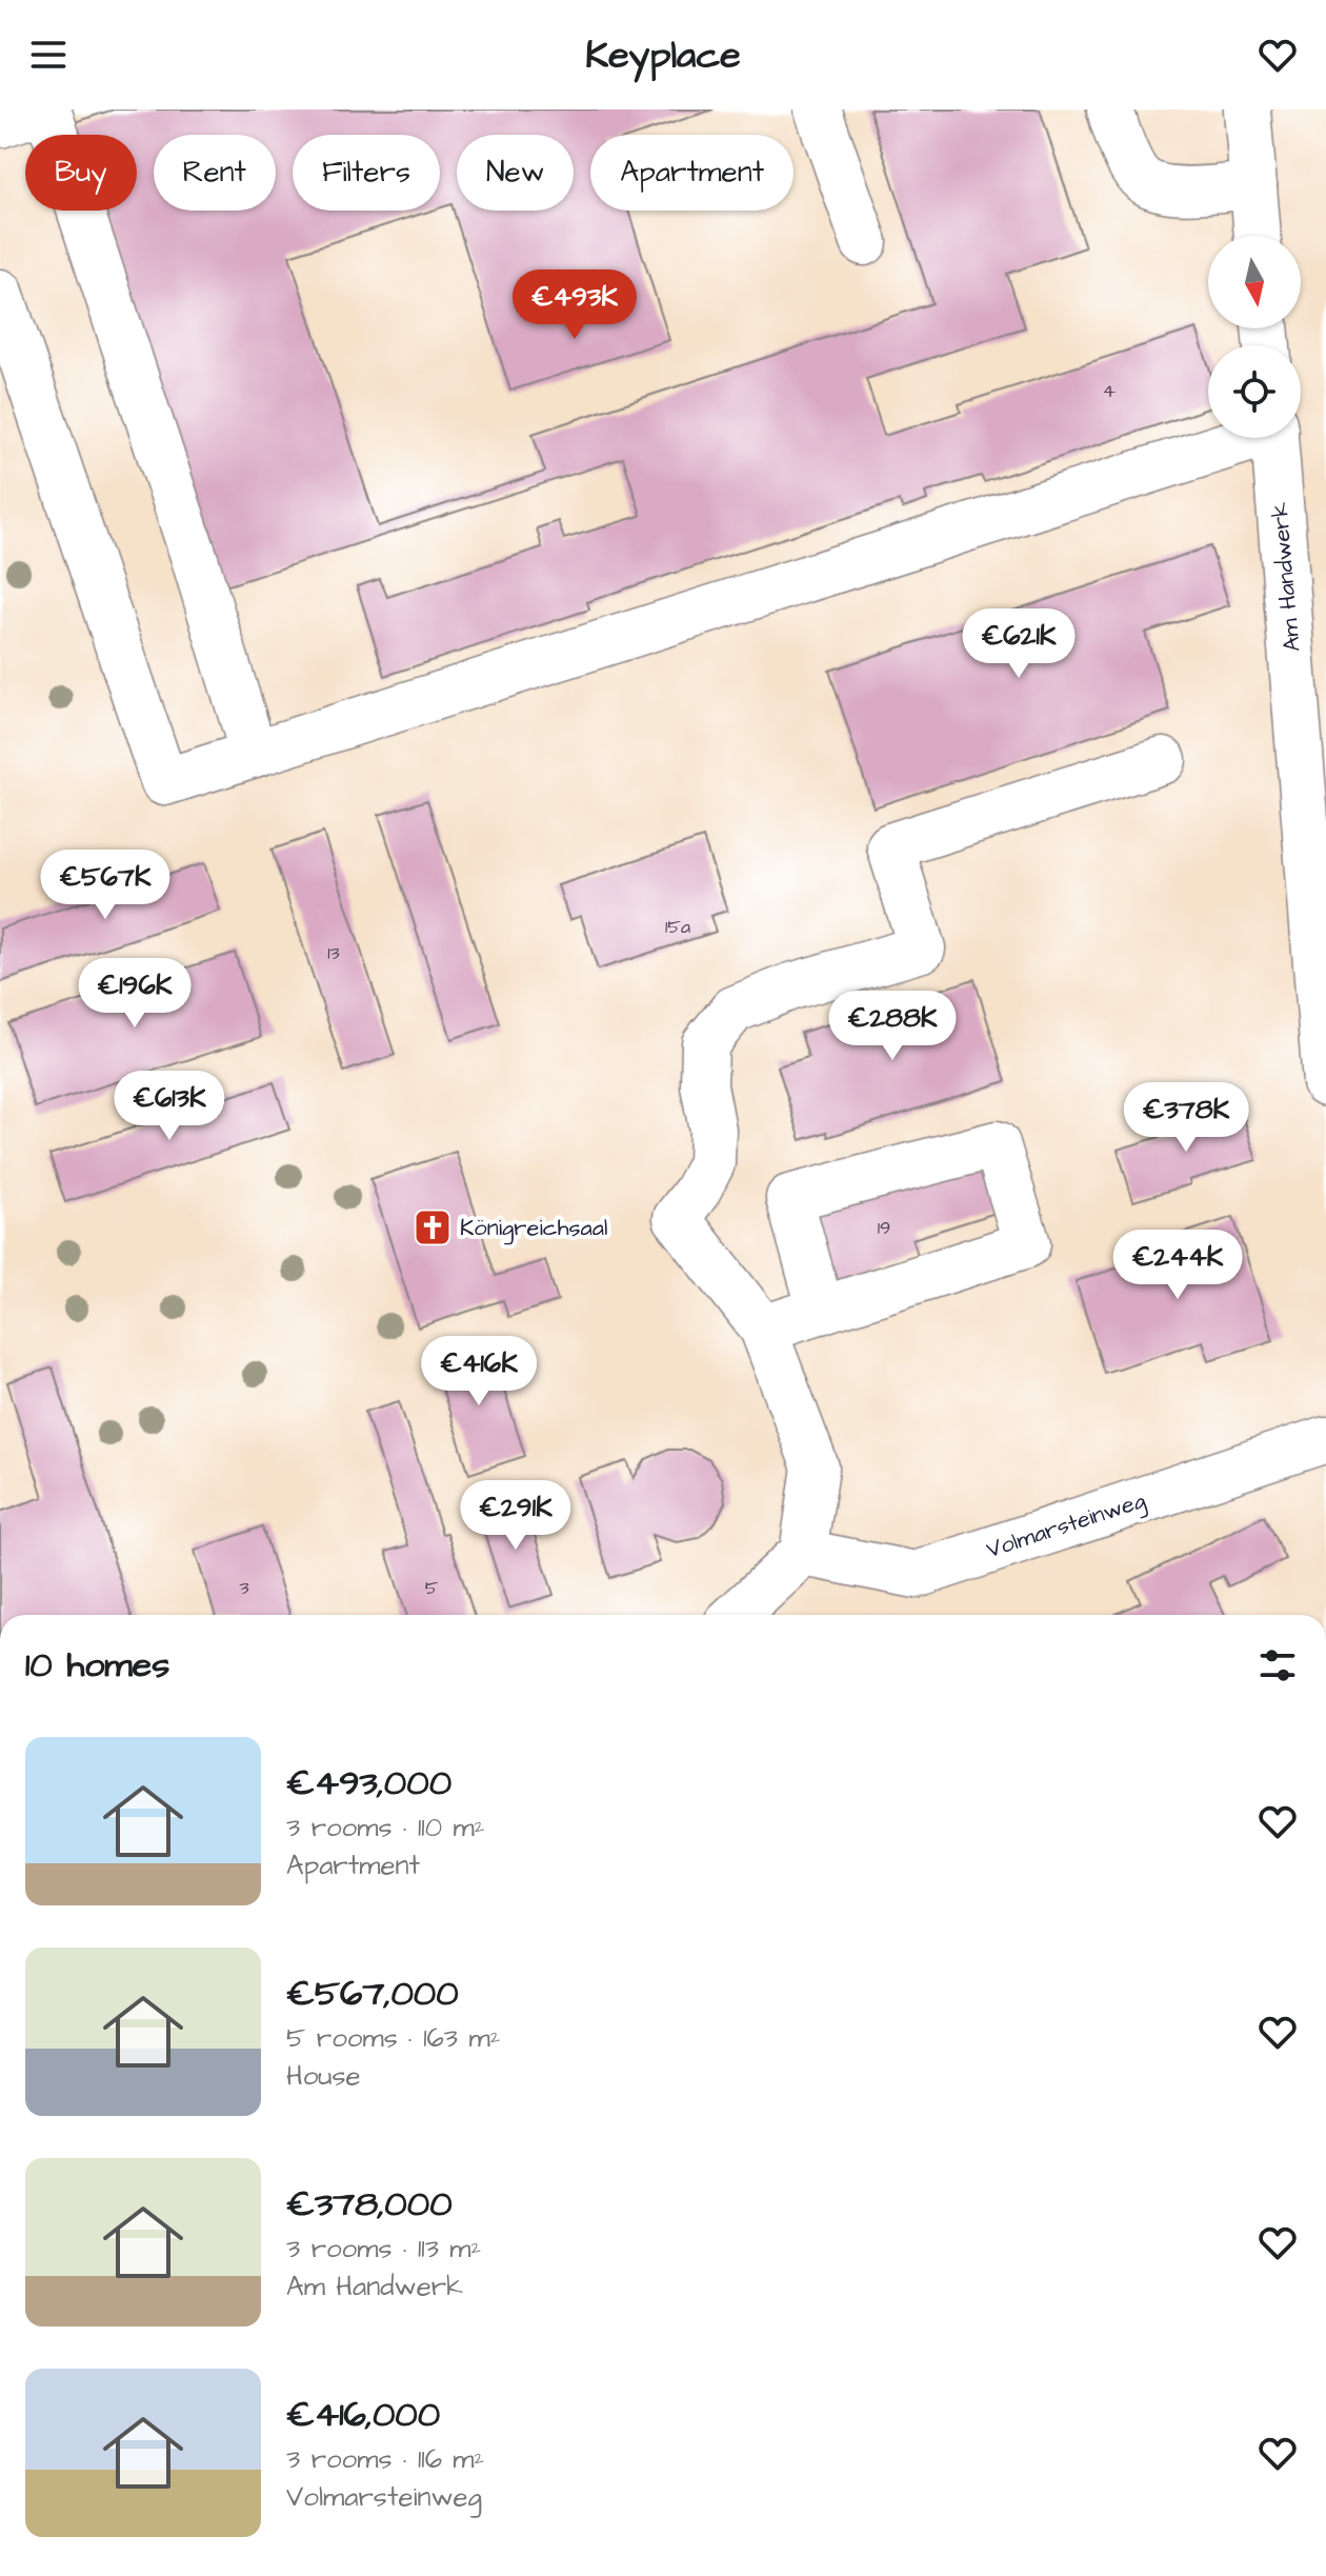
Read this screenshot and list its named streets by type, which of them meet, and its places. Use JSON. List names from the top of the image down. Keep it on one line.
{"streets":{"street":["Am Handwerk","Volmarsteinweg"]},"places":{"church":["Königreichsaal"]},"house_numbers":["4","15a","13","19","3","5"],"north":"bottom","page":{"header":"Keyplace","chip":["Buy","Rent","Filters","New","Apartment"],"price":["€493K","€621K","€567K","€196K","€288K","€613K","€378K","€244K","€416K","€291K"],"heading":"10 homes","list":[{"name":"€493,000","note":"3 rooms · 110 m² · Apartment"},{"name":"€567,000","note":"5 rooms · 163 m² · House"},{"name":"€378,000","note":"3 rooms · 113 m² · Am Handwerk"},{"name":"€416,000","note":"3 rooms · 116 m² · Volmarsteinweg"}]}}
